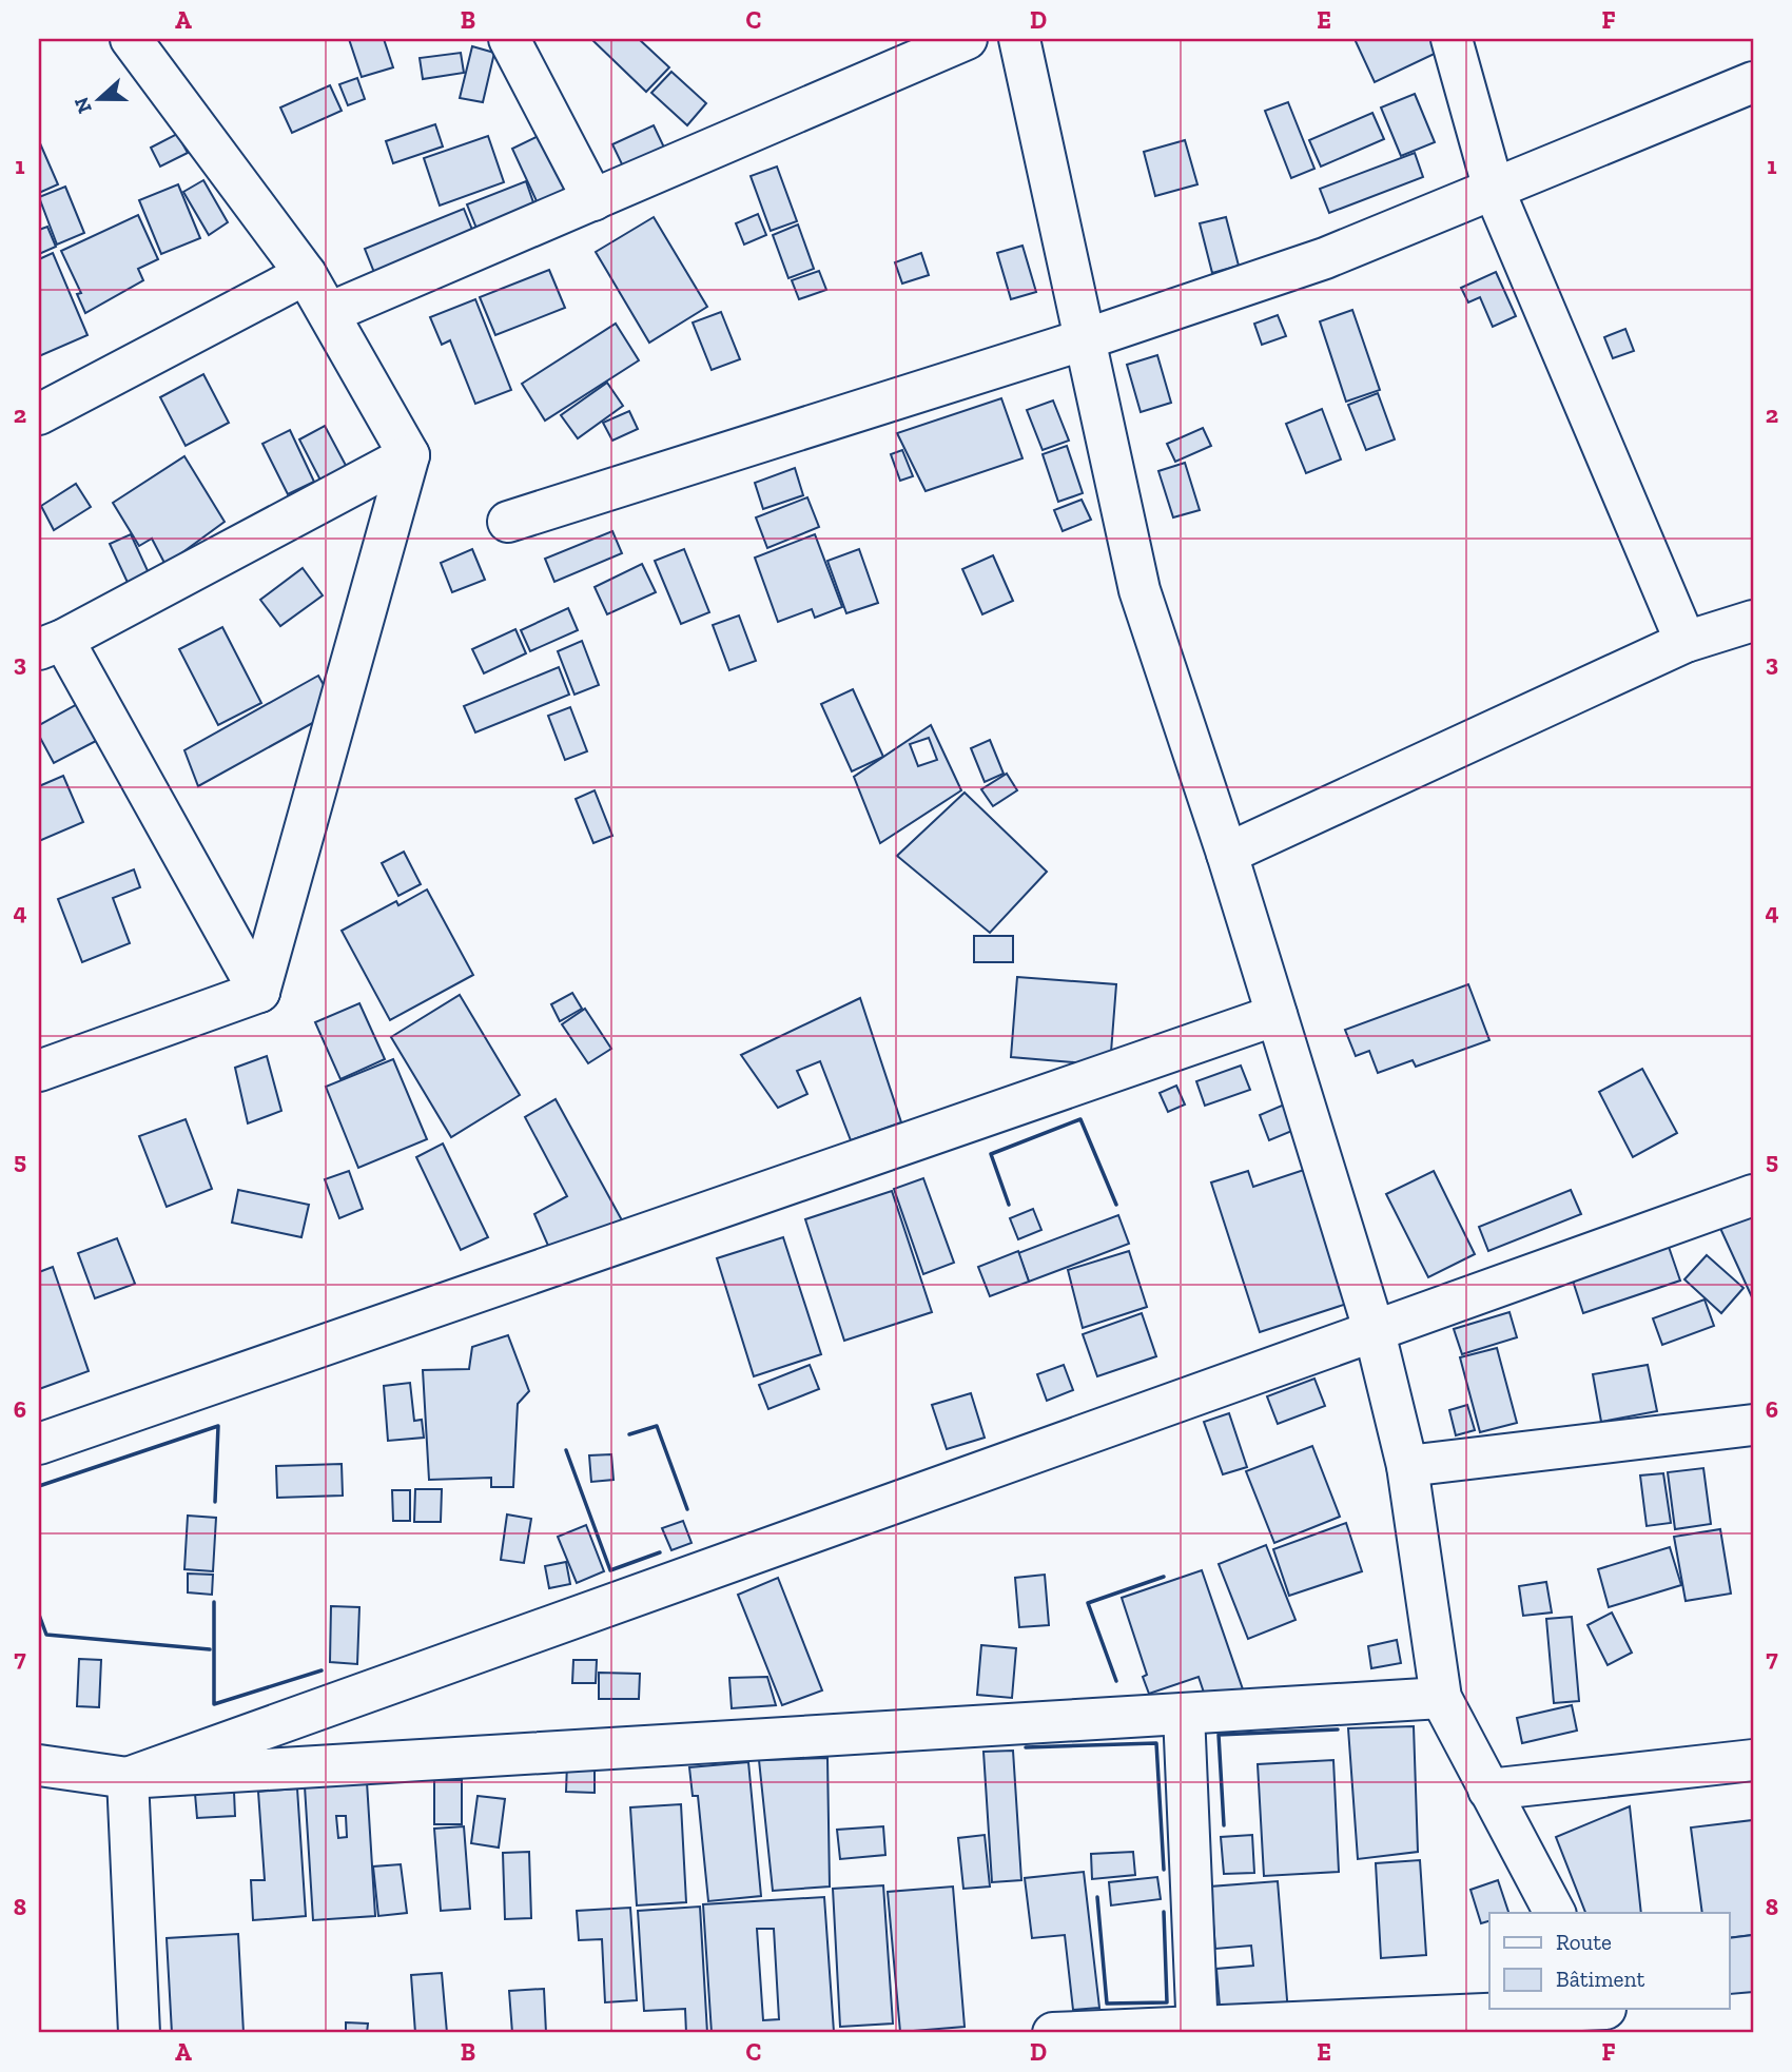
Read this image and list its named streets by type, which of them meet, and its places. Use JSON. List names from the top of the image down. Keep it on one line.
{"legend":["Route","Bâtiment"],"north":"left","grid":{"columns":["A","B","C","D","E","F"],"rows":["1","2","3","4","5","6","7","8"]}}
